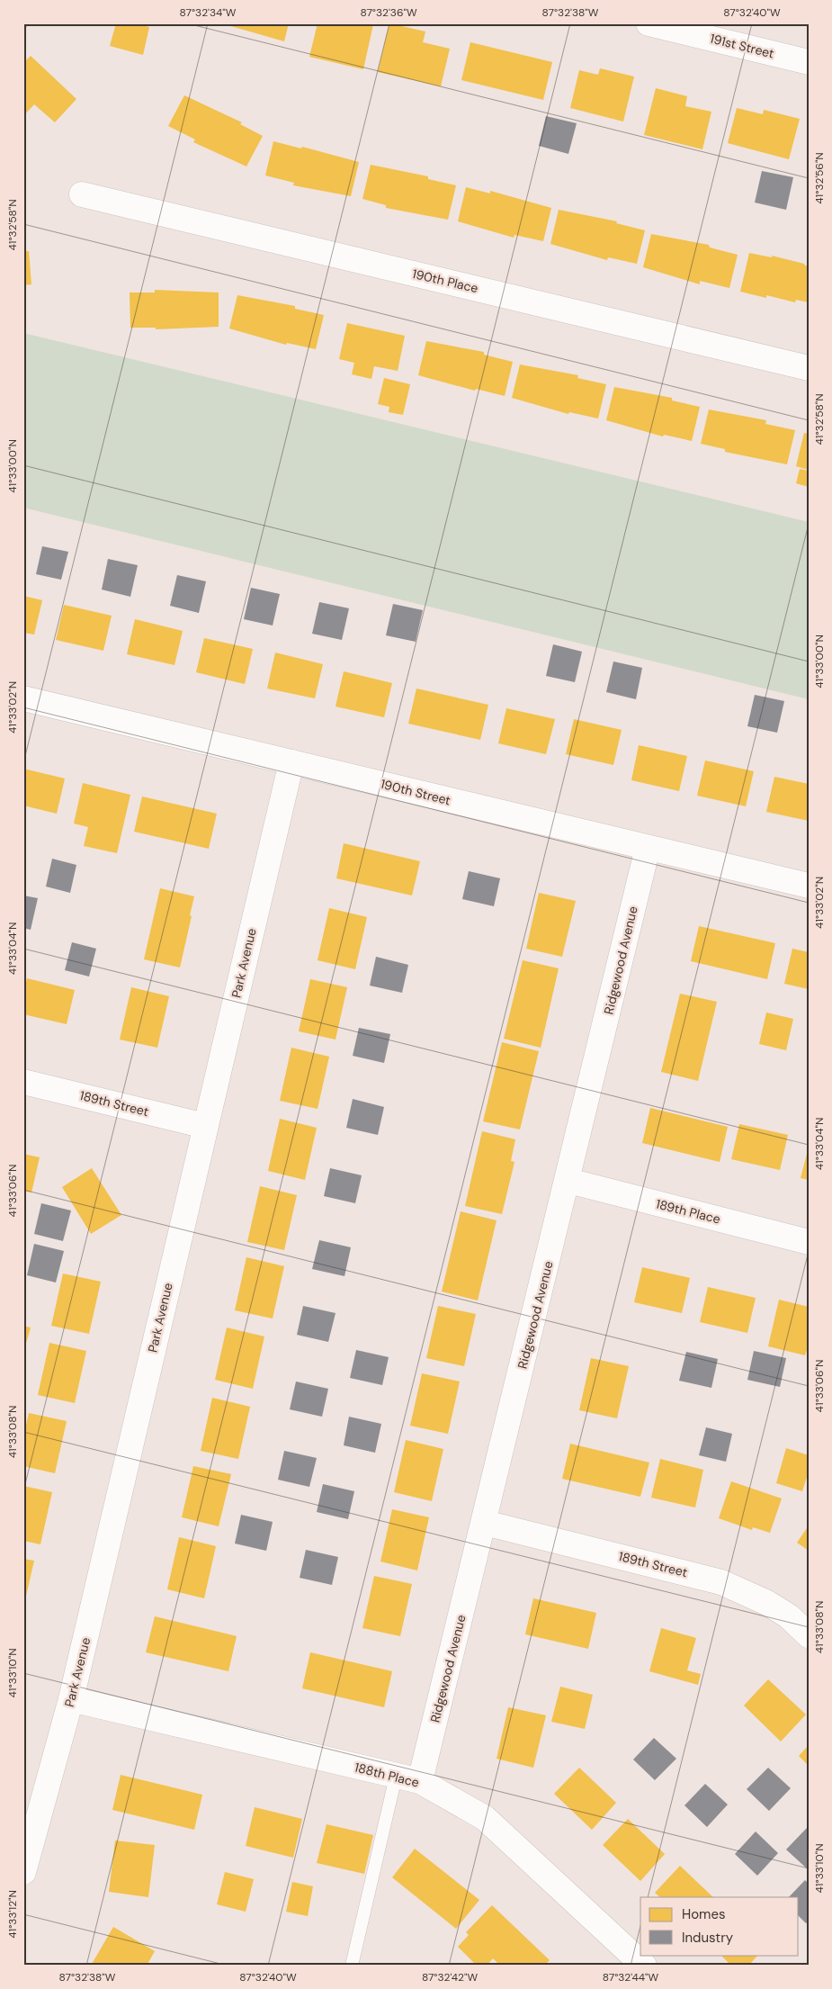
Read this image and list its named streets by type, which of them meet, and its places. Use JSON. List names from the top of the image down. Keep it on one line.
{"streets":{"street":["191st Street","190th Place","190th Street","Ridgewood Avenue","Park Avenue","189th Street","189th Place","188th Place"]},"crossings":[["190th Street","Ridgewood Avenue"],["190th Street","Park Avenue"],["Ridgewood Avenue","189th Street"],["Ridgewood Avenue","189th Place"],["Ridgewood Avenue","188th Place"],["Park Avenue","189th Street"],["Park Avenue","188th Place"]],"legend":["Homes","Industry"],"coordinates":["87°32'34\"W","87°32'36\"W","87°32'38\"W","87°32'40\"W","41°32'56\"N","41°32'58\"N","41°33'00\"N","41°33'02\"N","41°33'04\"N","41°33'06\"N","41°33'08\"N","41°33'10\"N","41°33'12\"N","87°32'42\"W","87°32'44\"W"]}
